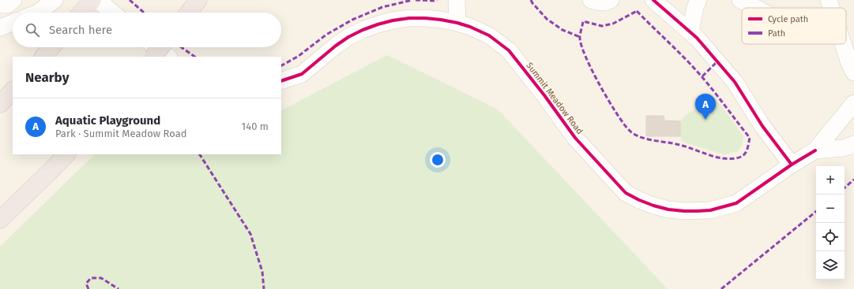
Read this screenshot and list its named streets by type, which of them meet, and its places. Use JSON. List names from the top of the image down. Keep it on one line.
{"streets":{"street":["Summit Meadow Road"]},"legend":["Cycle path","Path"],"page":{"search":"Search here","heading":"Nearby","pins":"A","list":[{"mark":"A","name":"Aquatic Playground","note":"Park · Summit Meadow Road","value":"140 m"}],"map_buttons":["+","−"]}}
